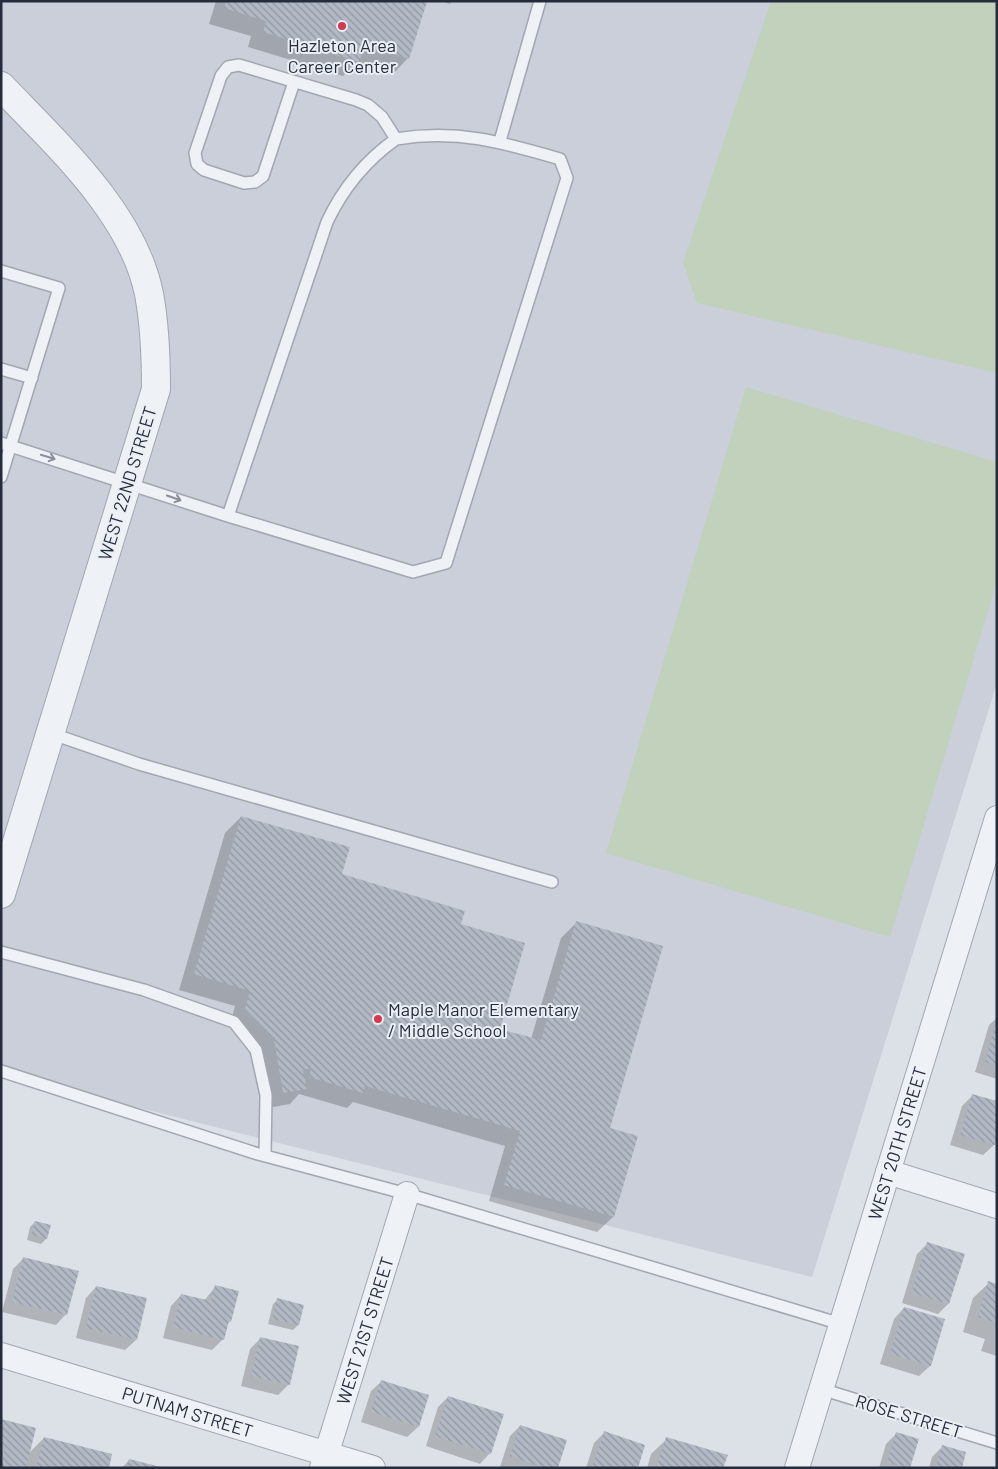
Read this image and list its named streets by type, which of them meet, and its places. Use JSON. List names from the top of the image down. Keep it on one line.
{"streets":{"street":["WEST 22ND STREET","WEST 20TH STREET","WEST 21ST STREET","PUTNAM STREET"],"lane":["ROSE STREET"]},"crossings":[["WEST 20TH STREET","ROSE STREET"],["WEST 21ST STREET","PUTNAM STREET"]],"places":["Hazleton Area Career Center","Maple Manor Elementary / Middle School"]}
